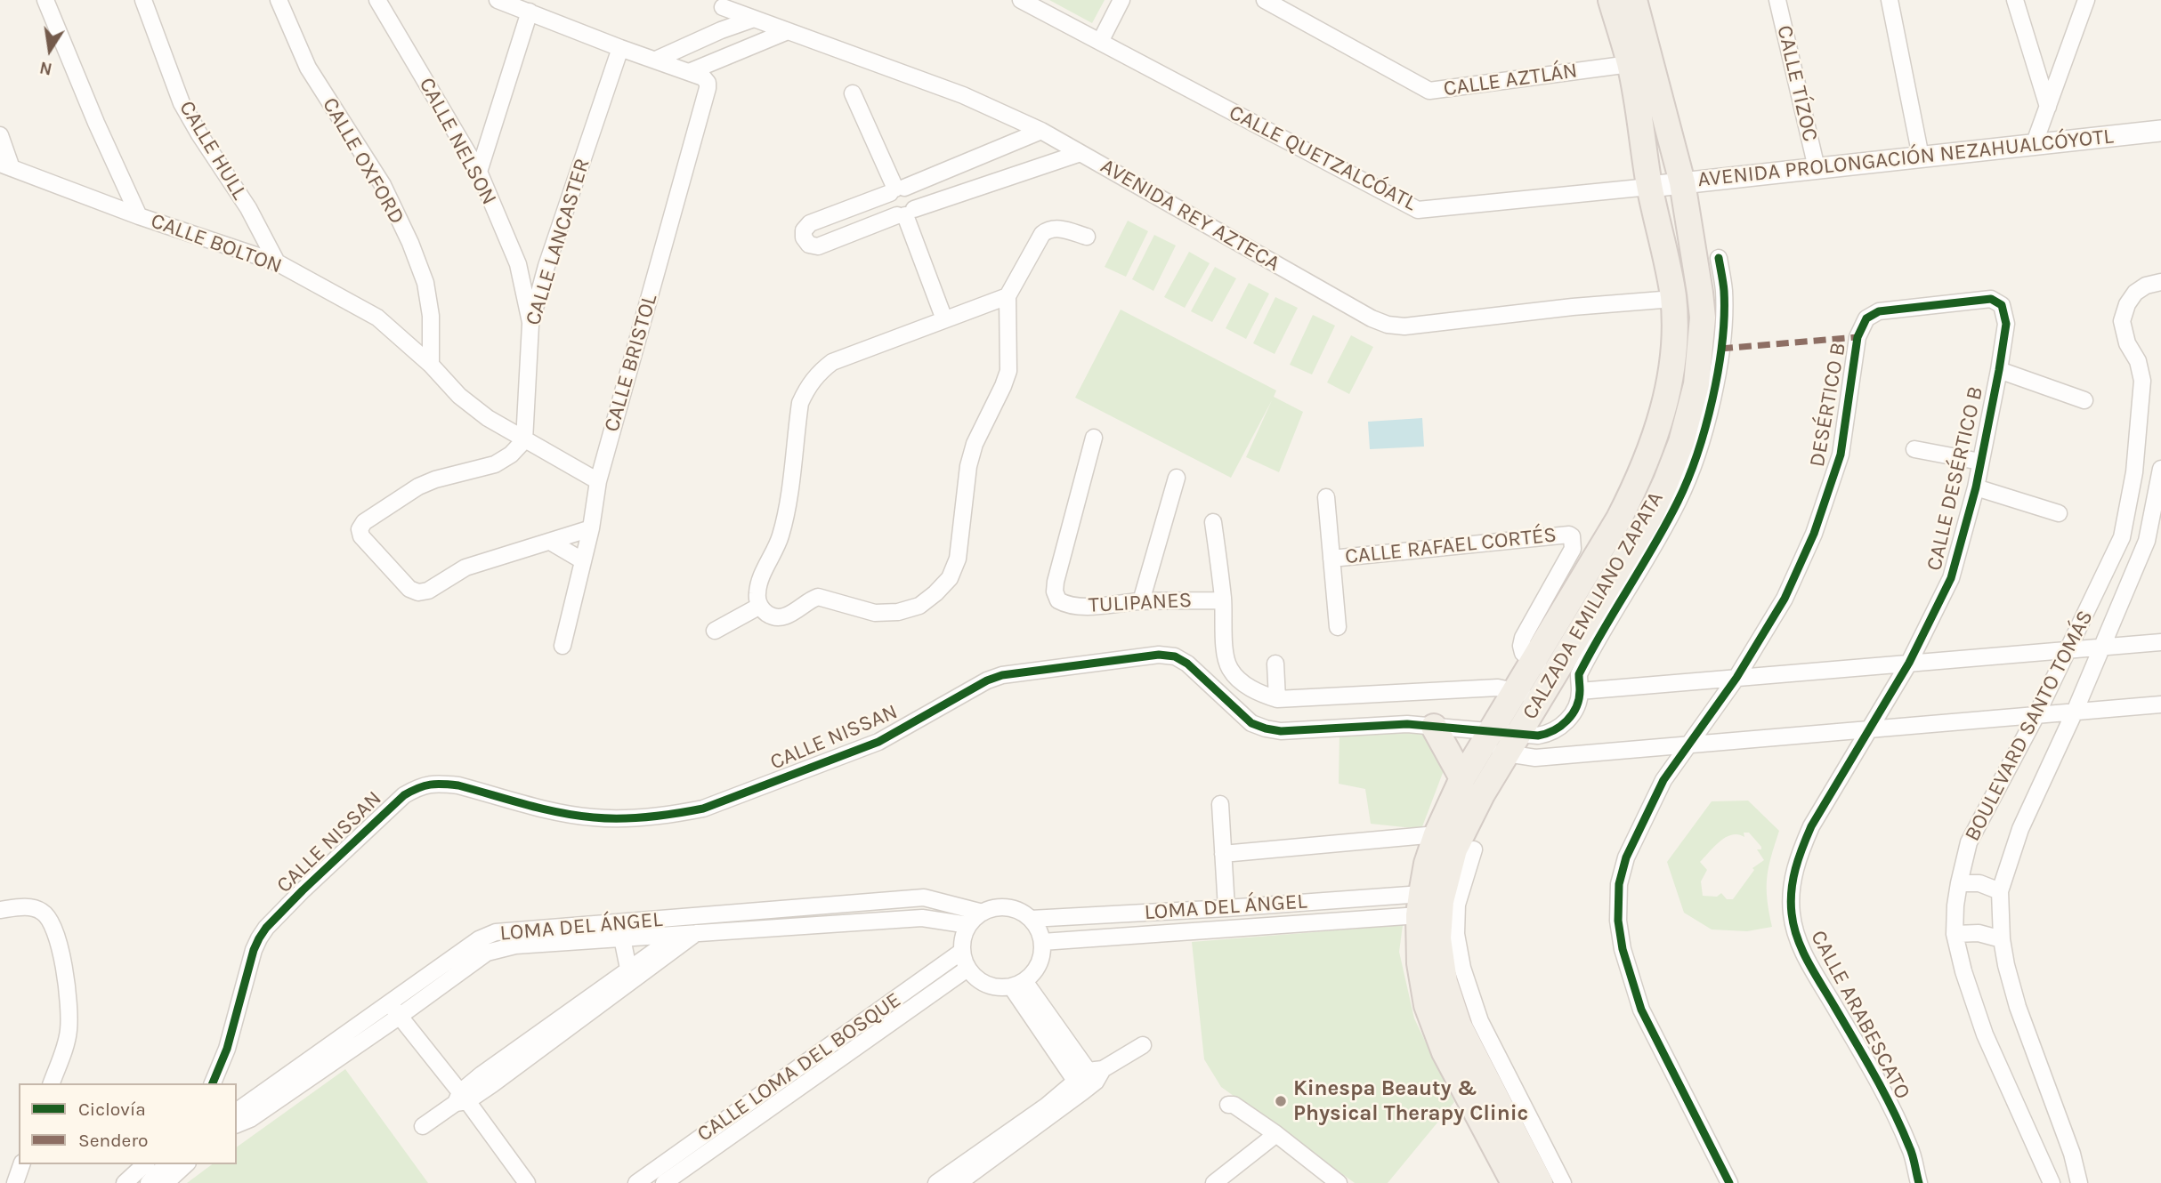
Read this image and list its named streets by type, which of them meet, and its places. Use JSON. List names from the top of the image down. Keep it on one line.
{"streets":{"main road":["CALZADA EMILIANO ZAPATA"],"street":["CALLE AZTLÁN","CALLE TÍZOC","CALLE NELSON","CALLE HULL","CALLE QUETZALCÓATL","AVENIDA PROLONGACIÓN NEZAHUALCÓYOTL","CALLE OXFORD","AVENIDA REY AZTECA","CALLE LANCASTER","CALLE BOLTON","CALLE BRISTOL","DESÉRTICO B","CALLE DESÉRTICO B","CALLE RAFAEL CORTÉS","TULIPANES","BOULEVARD SANTO TOMÁS","CALLE NISSAN","LOMA DEL ÁNGEL","CALLE ARABESCATO","CALLE LOMA DEL BOSQUE"]},"crossings":[["CALLE AZTLÁN","CALZADA EMILIANO ZAPATA"],["CALLE TÍZOC","AVENIDA PROLONGACIÓN NEZAHUALCÓYOTL"],["CALLE NELSON","CALLE LANCASTER"],["CALLE HULL","CALLE BOLTON"],["CALLE QUETZALCÓATL","AVENIDA PROLONGACIÓN NEZAHUALCÓYOTL"],["CALLE QUETZALCÓATL","CALZADA EMILIANO ZAPATA"],["AVENIDA PROLONGACIÓN NEZAHUALCÓYOTL","CALZADA EMILIANO ZAPATA"],["CALLE OXFORD","CALLE BOLTON"],["AVENIDA REY AZTECA","CALZADA EMILIANO ZAPATA"],["CALLE LANCASTER","CALLE BOLTON"],["CALLE BOLTON","CALLE BRISTOL"],["DESÉRTICO B","CALLE DESÉRTICO B"],["CALLE DESÉRTICO B","CALLE ARABESCATO"],["CALLE RAFAEL CORTÉS","CALZADA EMILIANO ZAPATA"],["CALZADA EMILIANO ZAPATA","CALLE NISSAN"],["CALZADA EMILIANO ZAPATA","LOMA DEL ÁNGEL"],["LOMA DEL ÁNGEL","CALLE LOMA DEL BOSQUE"]],"places":["Kinespa Beauty & Physical Therapy Clinic"],"legend":["Ciclovía","Sendero"],"north":"bottom"}
